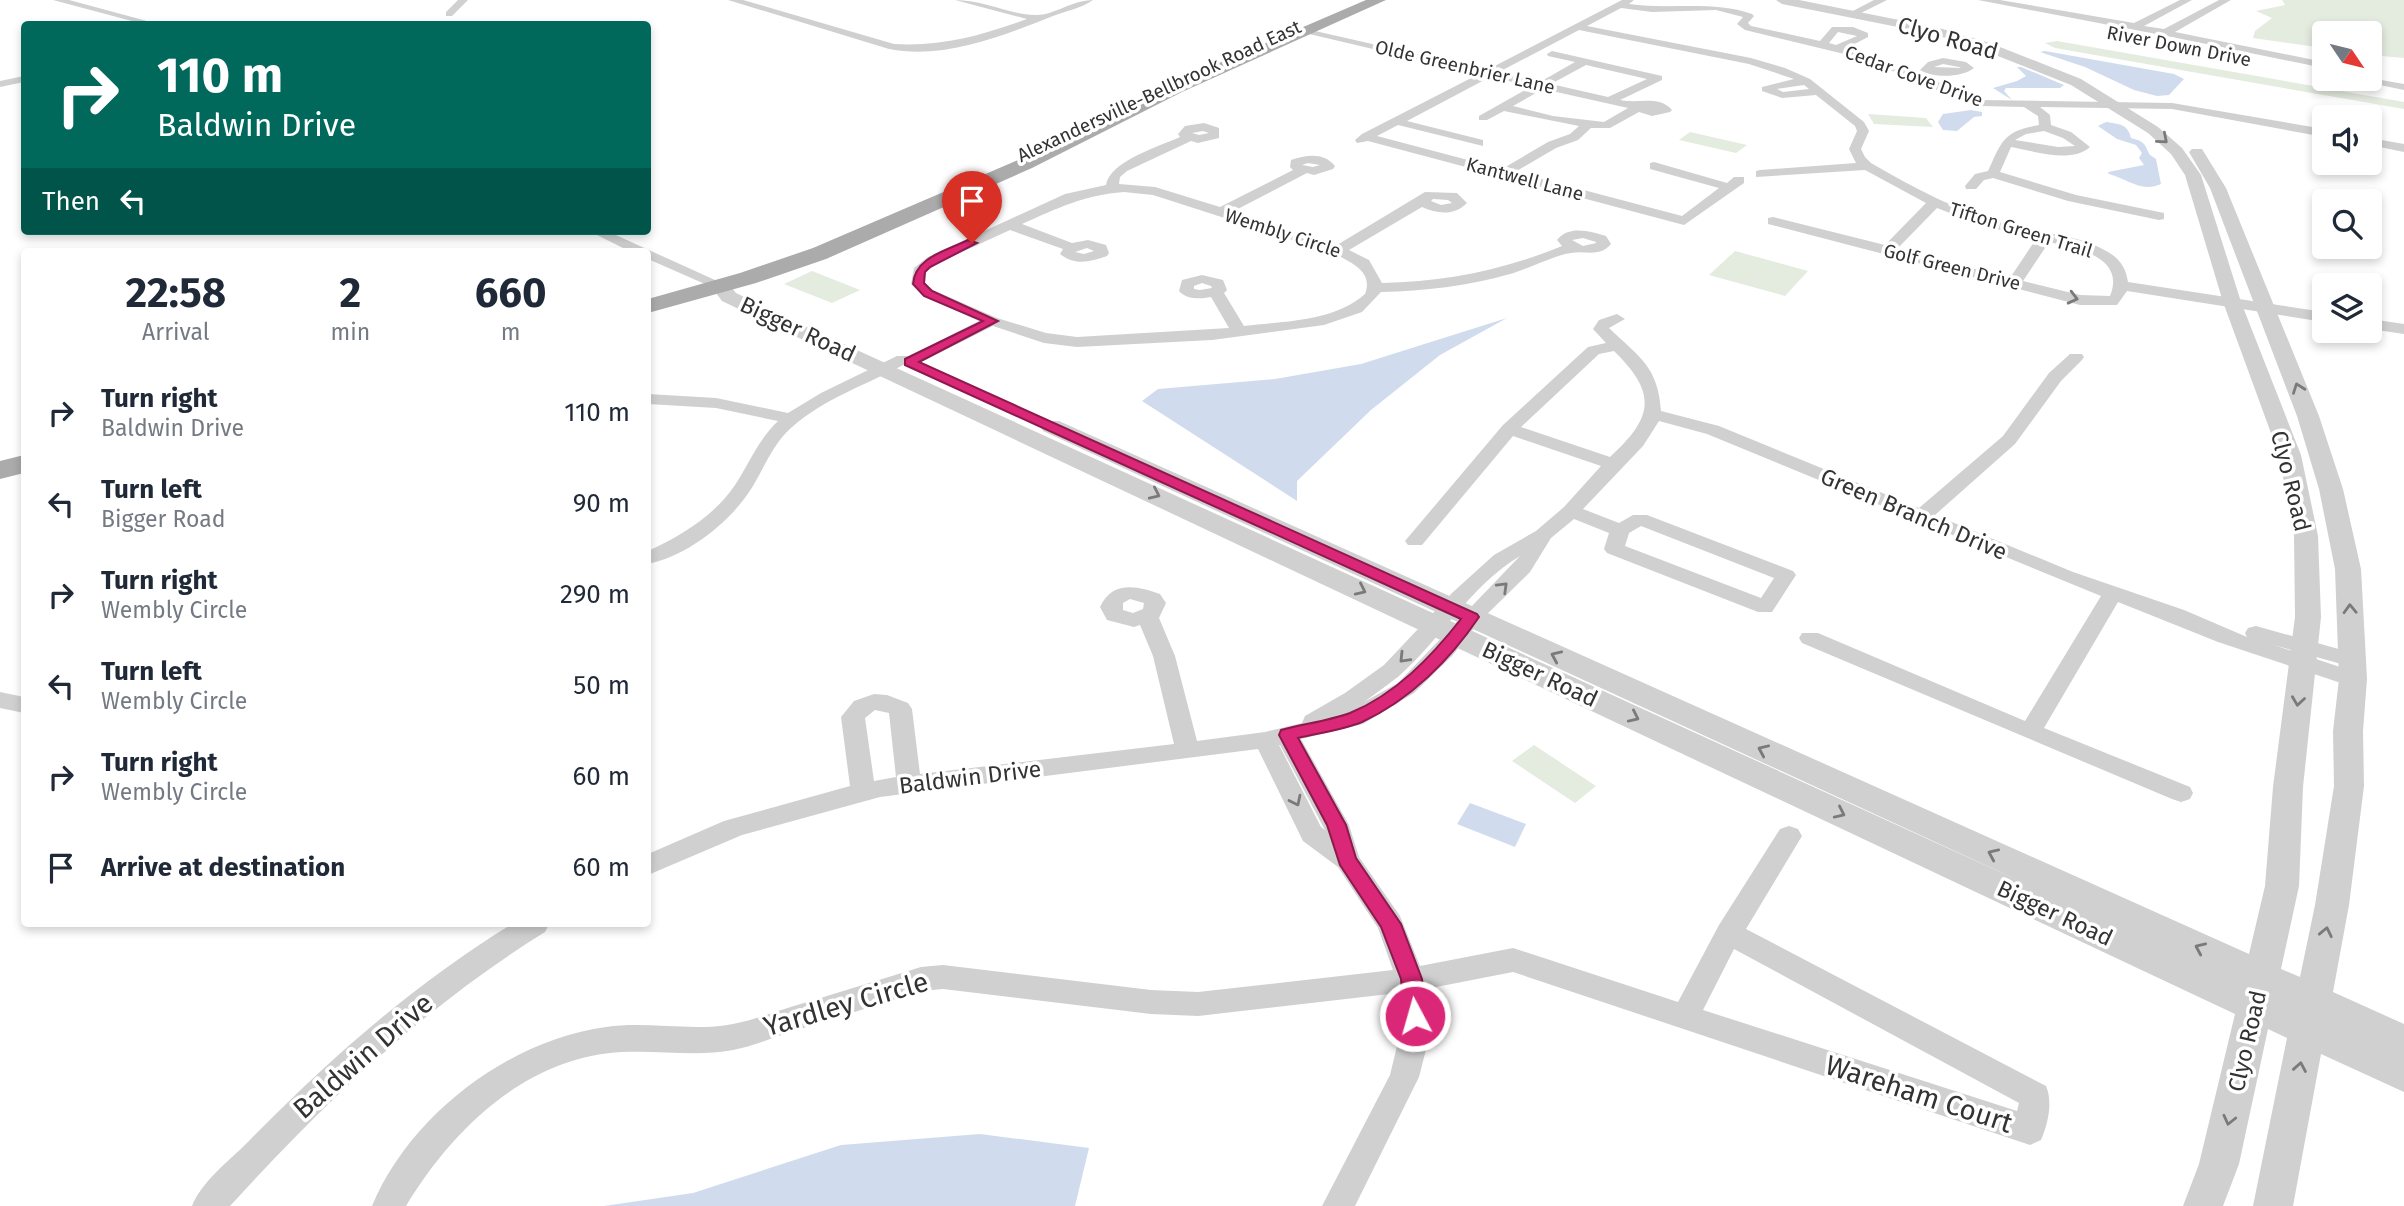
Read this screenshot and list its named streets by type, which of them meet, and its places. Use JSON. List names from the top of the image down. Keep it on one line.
{"streets":{"main road":["Alexandersville-Bellbrook Road East"],"street":["Clyo Road","River Down Drive","Olde Greenbrier Lane","Cedar Cove Drive","Kantwell Lane","Tifton Green Trail","Wembly Circle","Golf Green Drive","Bigger Road","Green Branch Drive","Baldwin Drive","Yardley Circle","Wareham Court"]},"crossings":[["Clyo Road","Cedar Cove Drive"],["Clyo Road","Bigger Road"],["Clyo Road","Green Branch Drive"],["Olde Greenbrier Lane","Alexandersville-Bellbrook Road East"],["Alexandersville-Bellbrook Road East","Bigger Road"],["Tifton Green Trail","Golf Green Drive"],["Bigger Road","Baldwin Drive"],["Yardley Circle","Wareham Court"]],"north":"bottom right","page":{"turn":["110 m","Baldwin Drive"],"then":"Then","eta":["22:58","Arrival","2","min","660","m"],"list":[{"name":"Turn right","note":"Baldwin Drive","value":"110 m"},{"name":"Turn left","note":"Bigger Road","value":"90 m"},{"name":"Turn right","note":"Wembly Circle","value":"290 m"},{"name":"Turn left","note":"Wembly Circle","value":"50 m"},{"name":"Turn right","note":"Wembly Circle","value":"60 m"},{"name":"Arrive at destination","value":"60 m"}]}}
